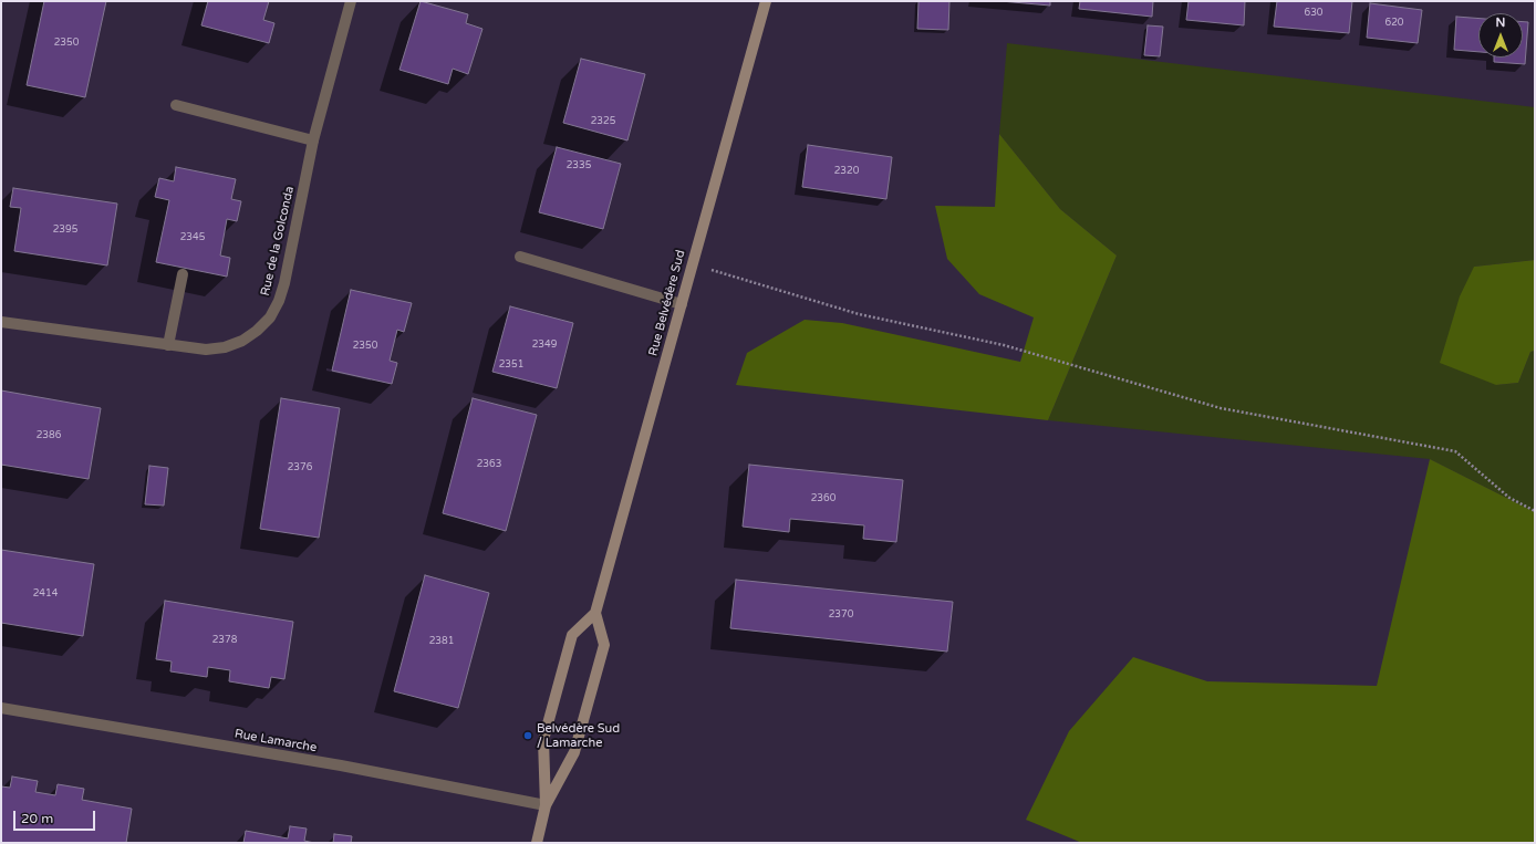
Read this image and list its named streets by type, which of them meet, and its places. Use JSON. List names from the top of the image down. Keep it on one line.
{"streets":{"street":["Rue de la Golconda","Rue Belvédère Sud","Rue Lamarche"]},"places":["Belvédère Sud / Lamarche"],"house_numbers":["630","620","2350","2325","2335","2320","2395","2345","2349","2350","2351","2386","2363","2376","2360","2414","2370","2378","2381"],"scale_bar":"20 m","north":"top"}
